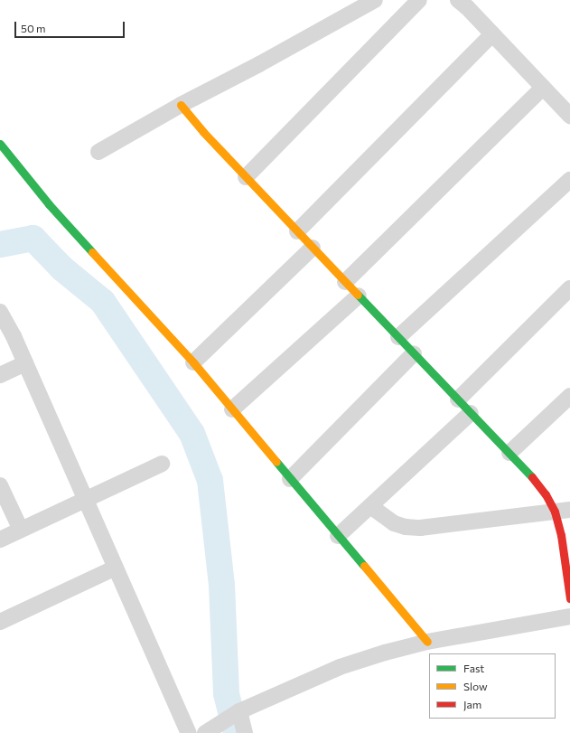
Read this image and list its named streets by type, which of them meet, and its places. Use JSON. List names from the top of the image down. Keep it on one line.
{"legend":["Fast","Slow","Jam"],"scale_bar":"50 m"}
